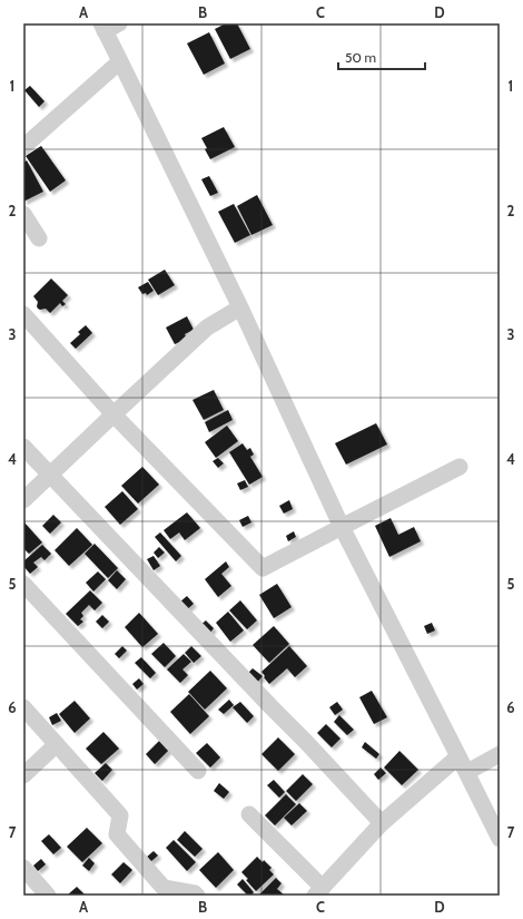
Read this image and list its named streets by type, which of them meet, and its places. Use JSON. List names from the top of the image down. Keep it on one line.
{"scale_bar":"50 m","grid":{"columns":["A","B","C","D"],"rows":["1","2","3","4","5","6","7"]}}
